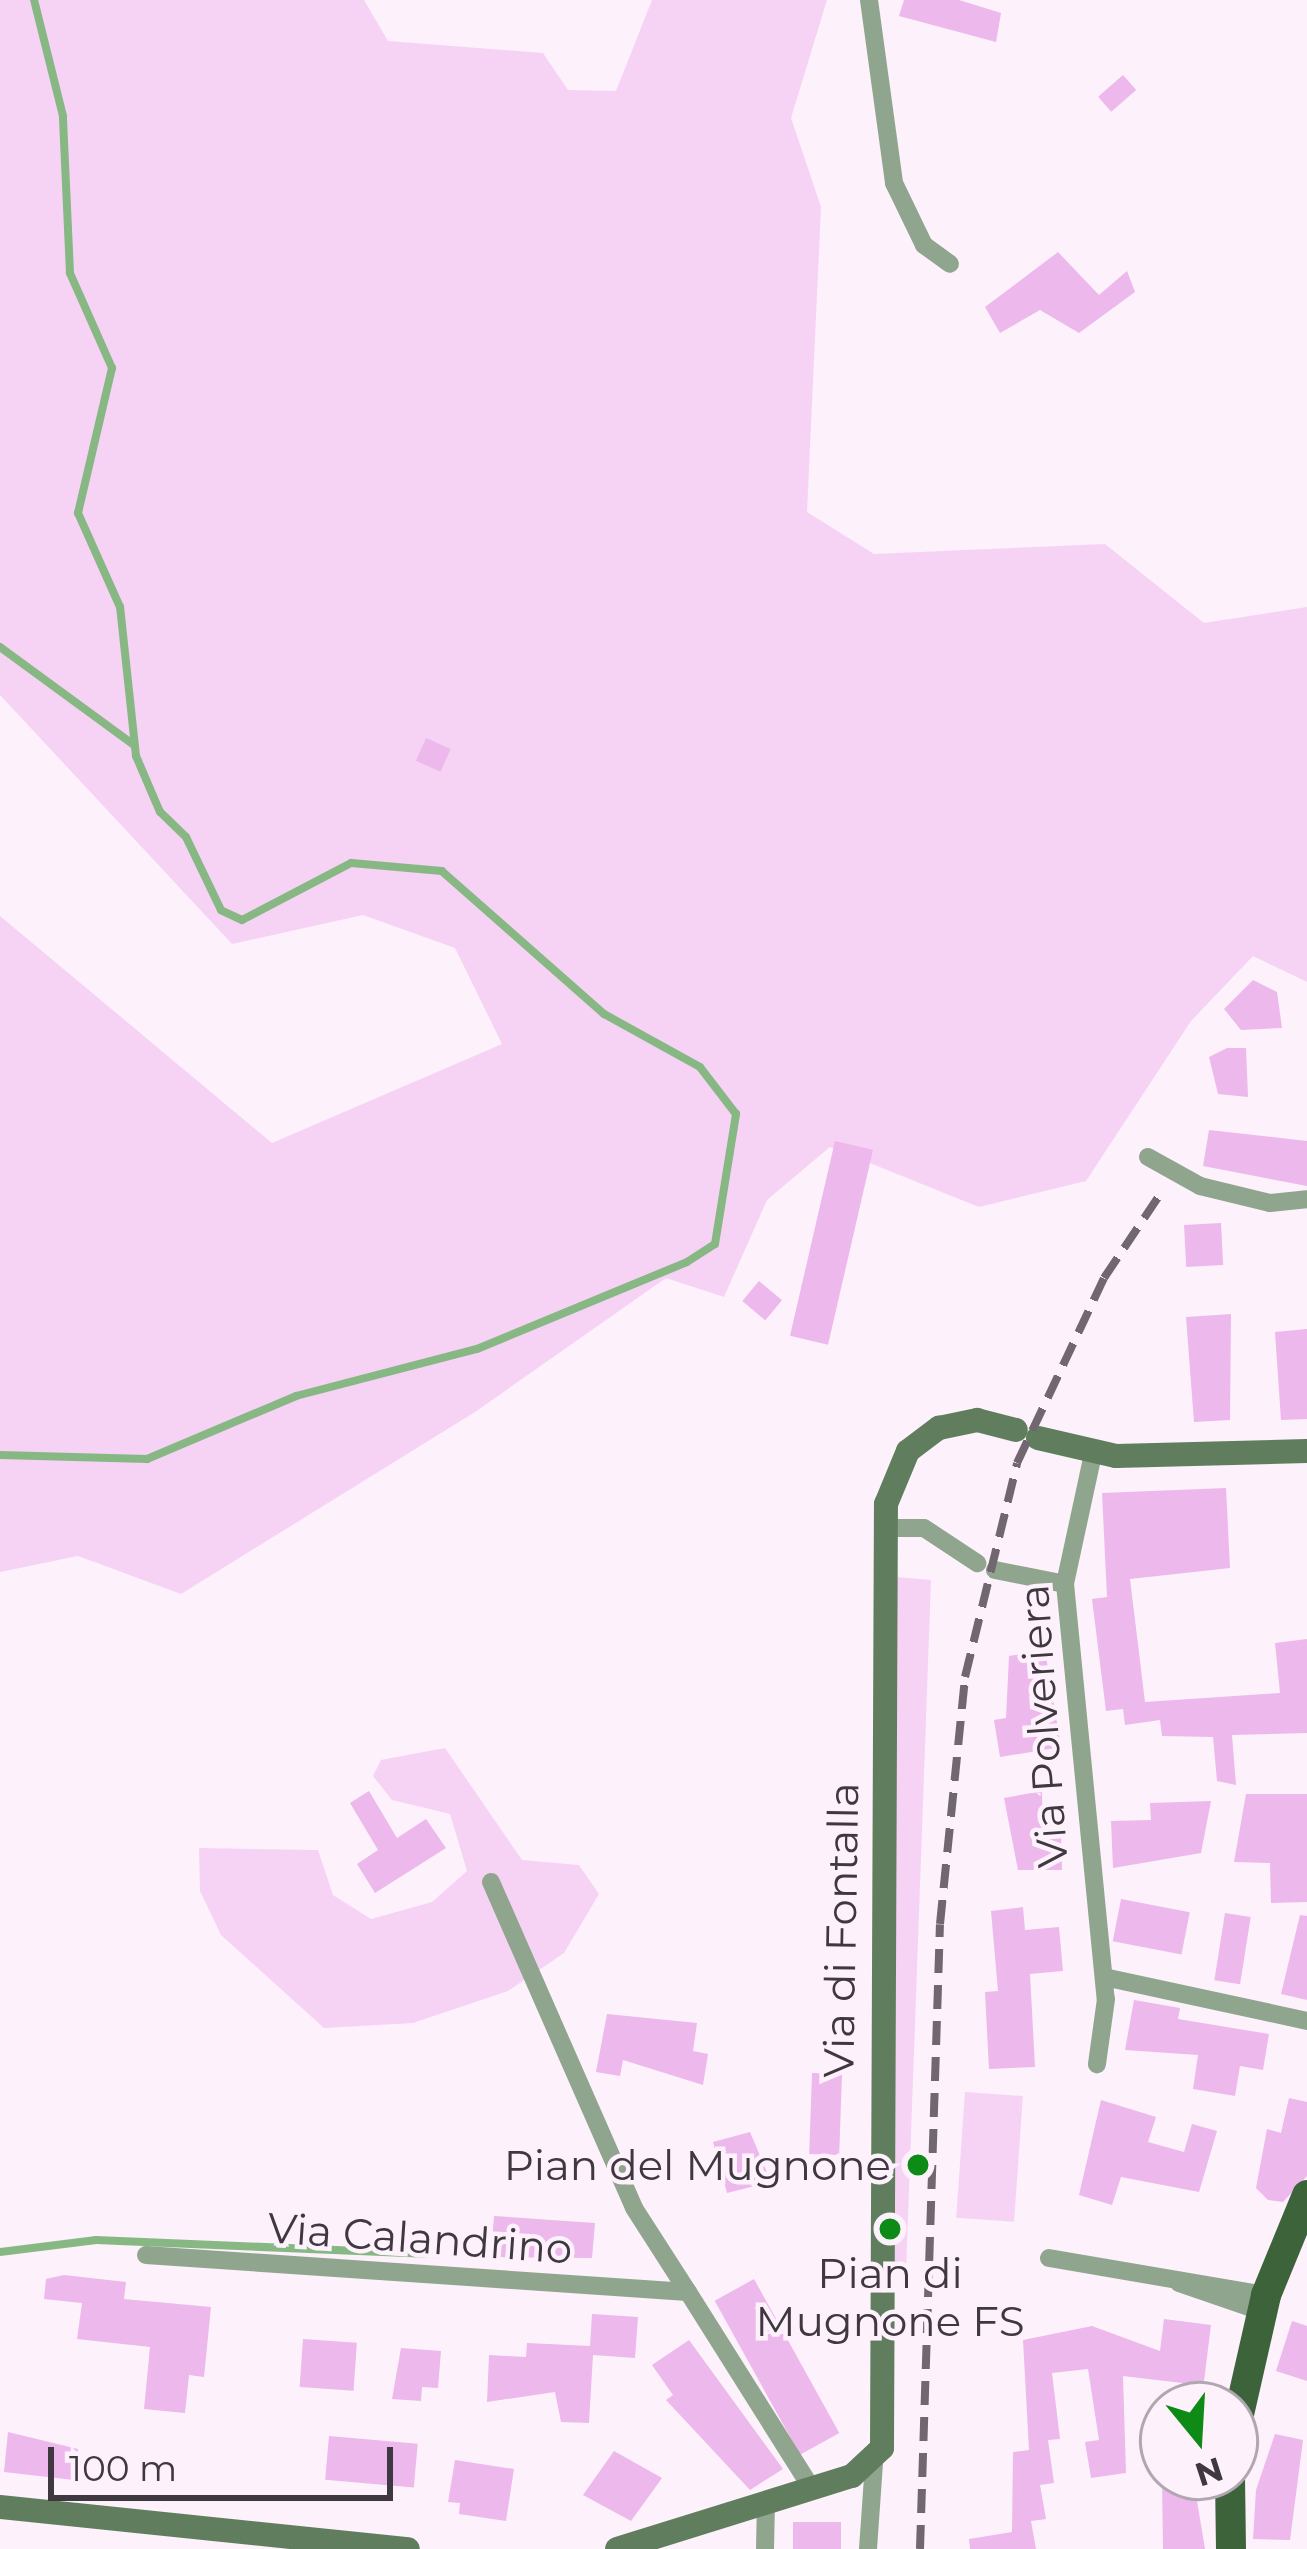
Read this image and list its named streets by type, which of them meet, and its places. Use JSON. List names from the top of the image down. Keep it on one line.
{"streets":{"street":["Via Polveriera","Via di Fontalla","Via Calandrino"]},"crossings":[["Via Polveriera","Via di Fontalla"]],"places":["Pian del Mugnone","Pian di Mugnone FS"],"scale_bar":"100 m","north":"bottom"}
